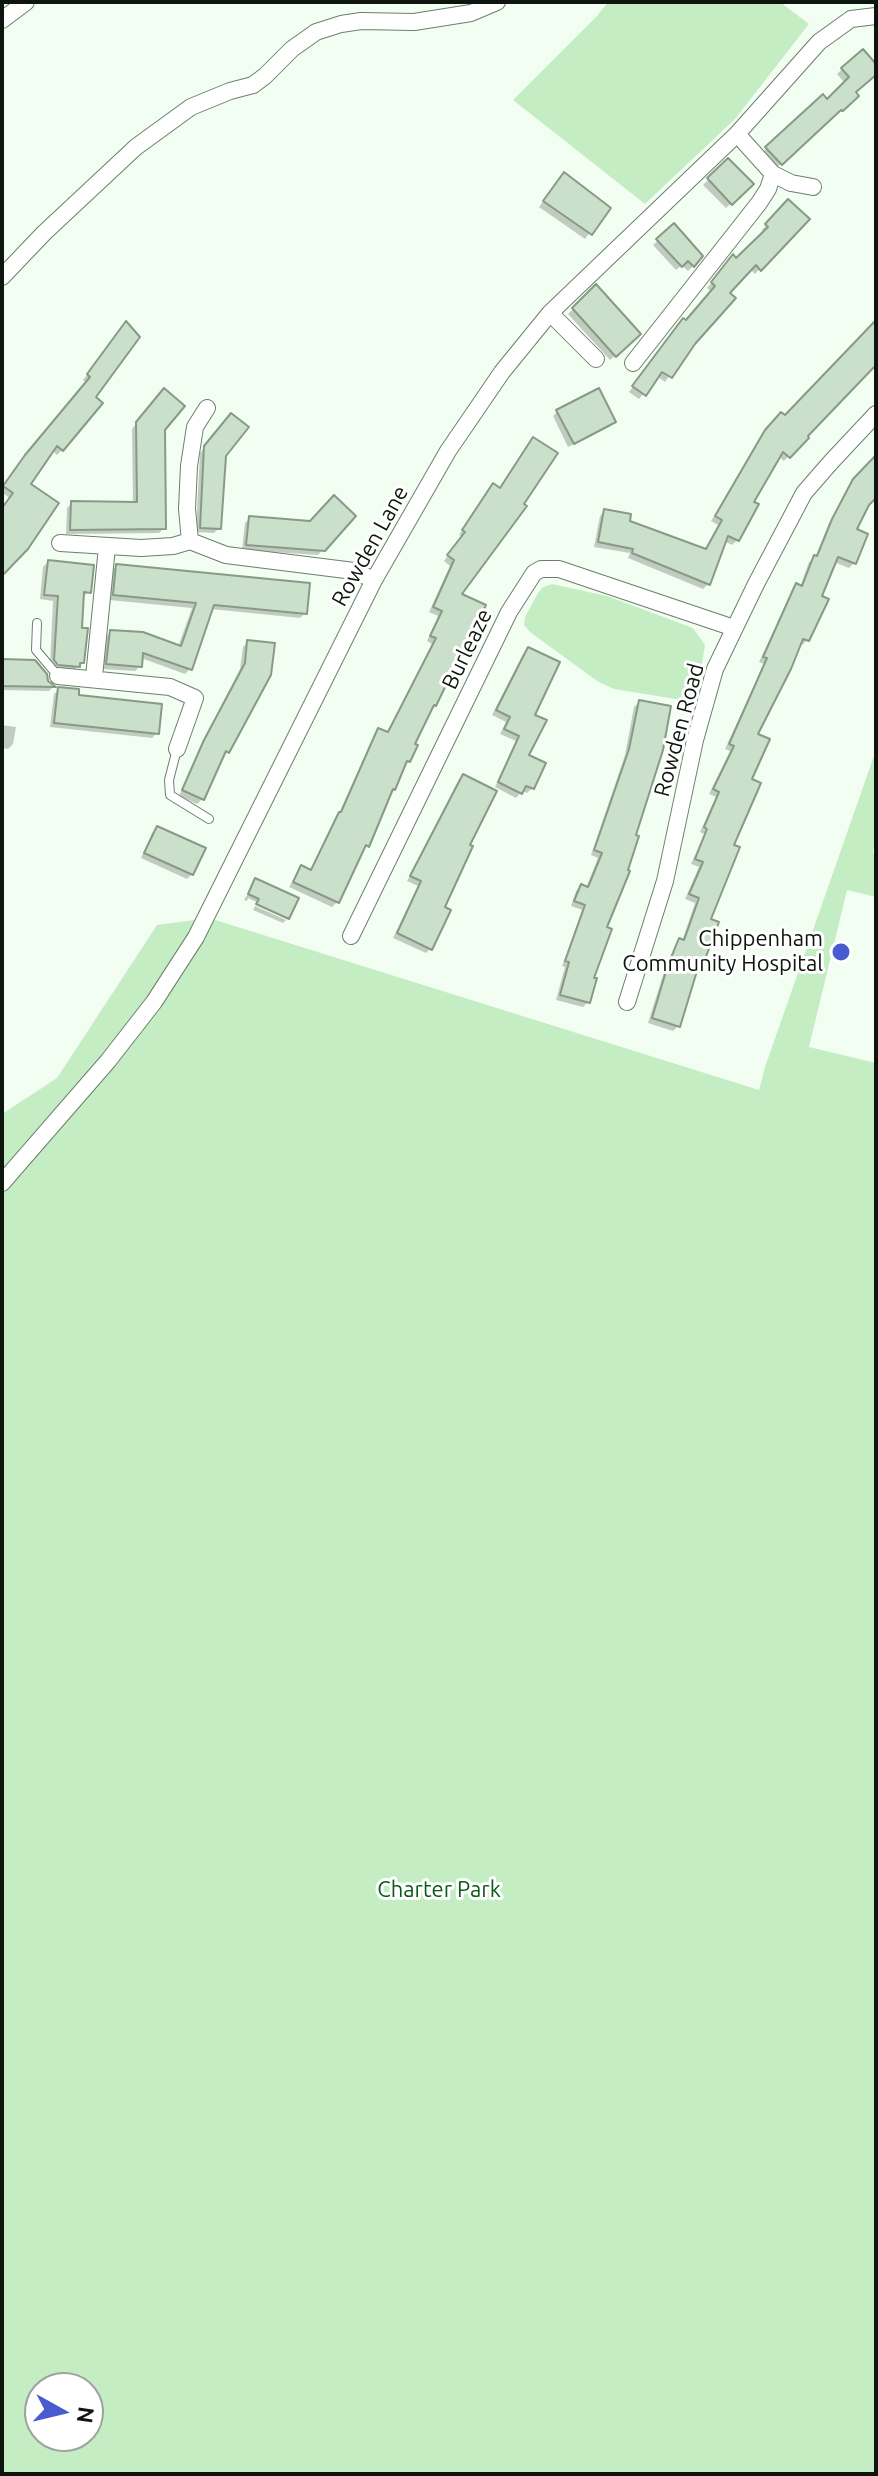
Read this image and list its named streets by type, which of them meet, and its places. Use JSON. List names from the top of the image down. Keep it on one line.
{"streets":{"street":["Rowden Lane","Burleaze","Rowden Road"]},"crossings":[["Burleaze","Rowden Road"]],"parks":["Charter Park"],"places":["Chippenham Community Hospital"],"north":"right"}
